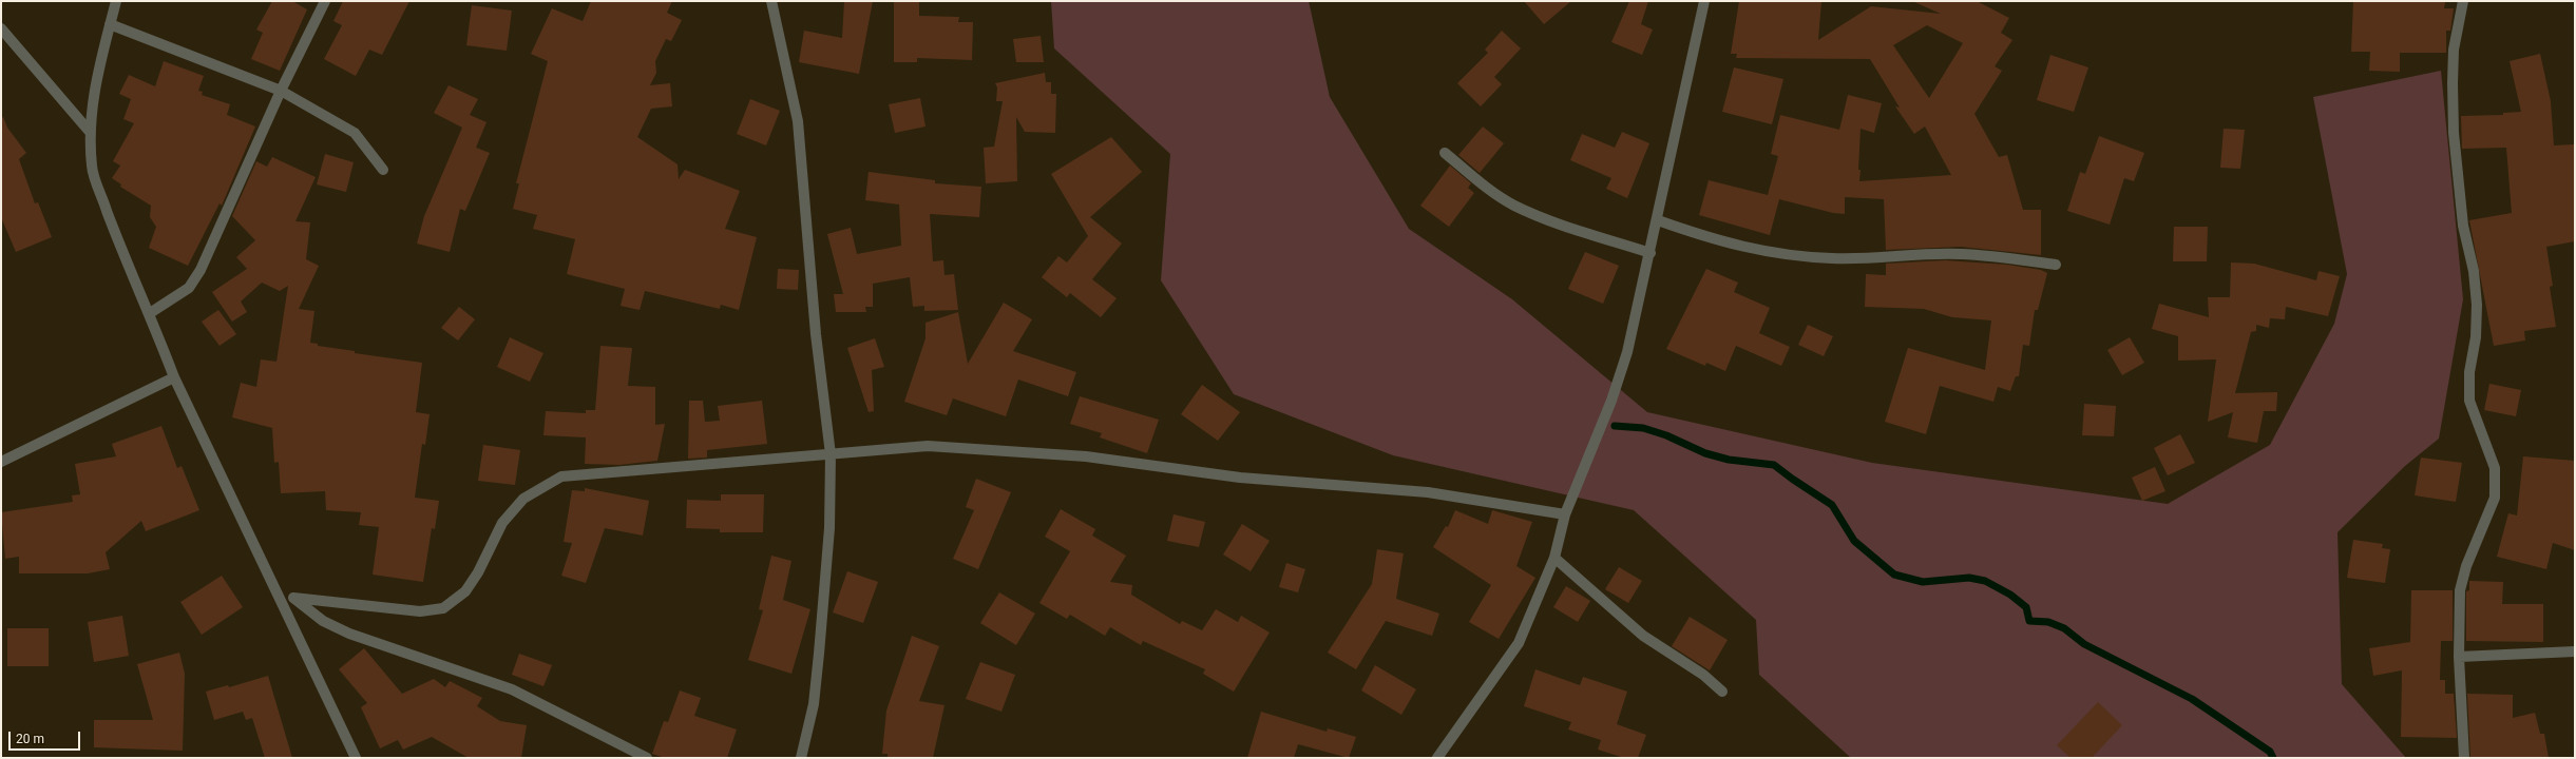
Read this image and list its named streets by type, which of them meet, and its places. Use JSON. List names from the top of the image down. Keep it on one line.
{"scale_bar":"20 m"}
